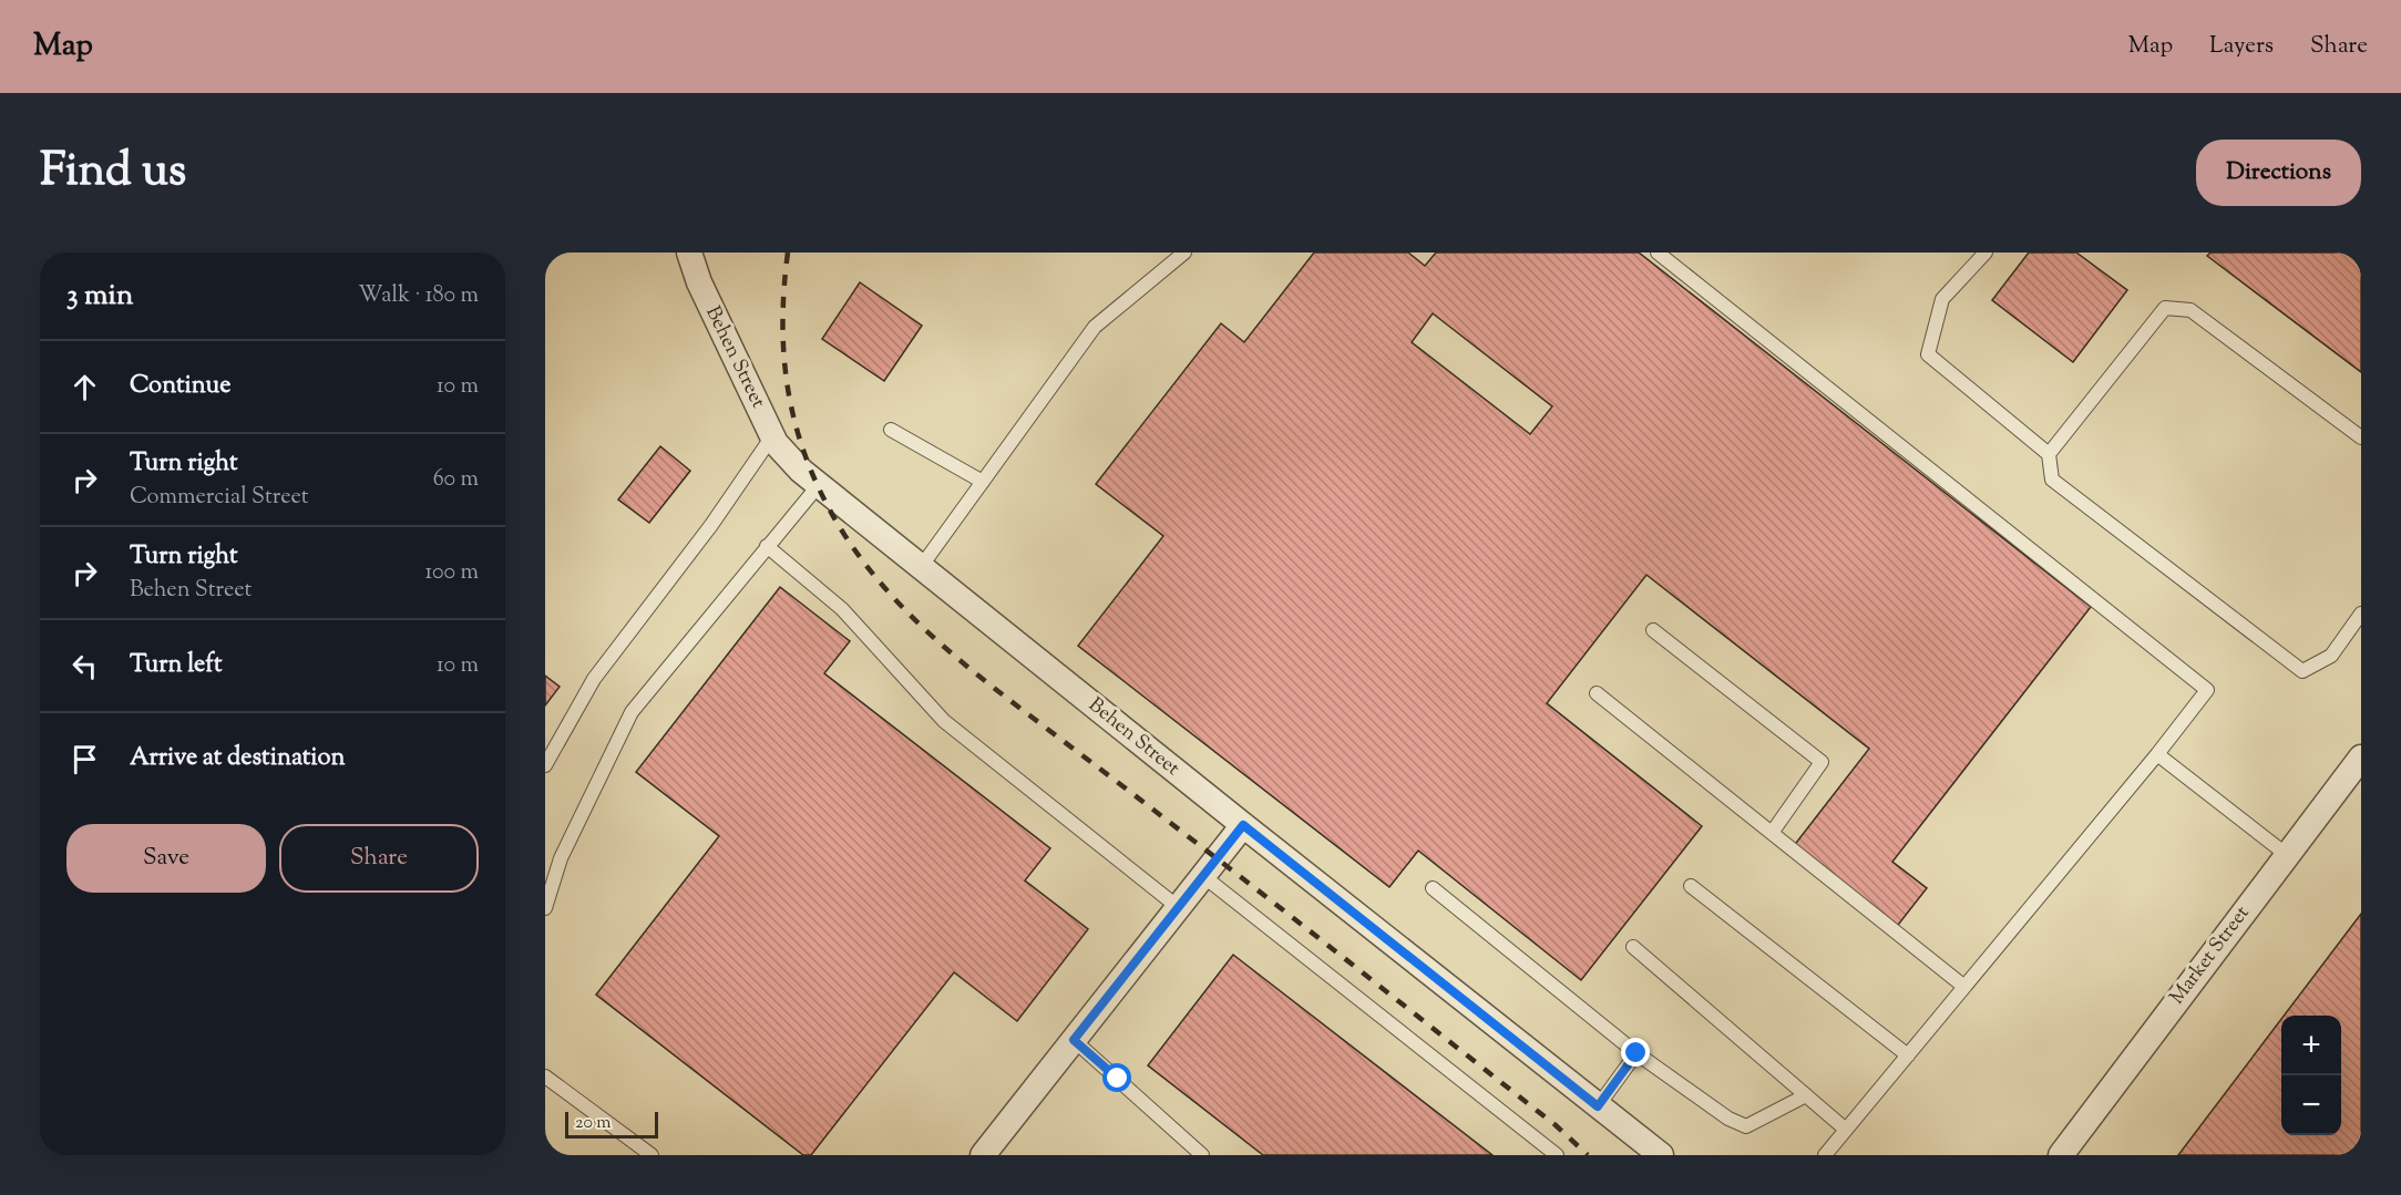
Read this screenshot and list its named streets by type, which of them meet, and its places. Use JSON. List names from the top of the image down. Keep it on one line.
{"streets":{"street":["Behen Street","Market Street"]},"scale_bar":"20 m","page":{"header":"Map","nav":["Map","Layers","Share"],"title":"Find us","buttons":["Directions",["Save","Share"]],"heading":["3 min","Walk · 180 m"],"list":[["Continue","10 m"],["Turn right","Commercial Street","60 m"],["Turn right","Behen Street","100 m"],["Turn left","10 m"],"Arrive at destination"],"map_buttons":["+","−"],"scale":"20 m"}}
